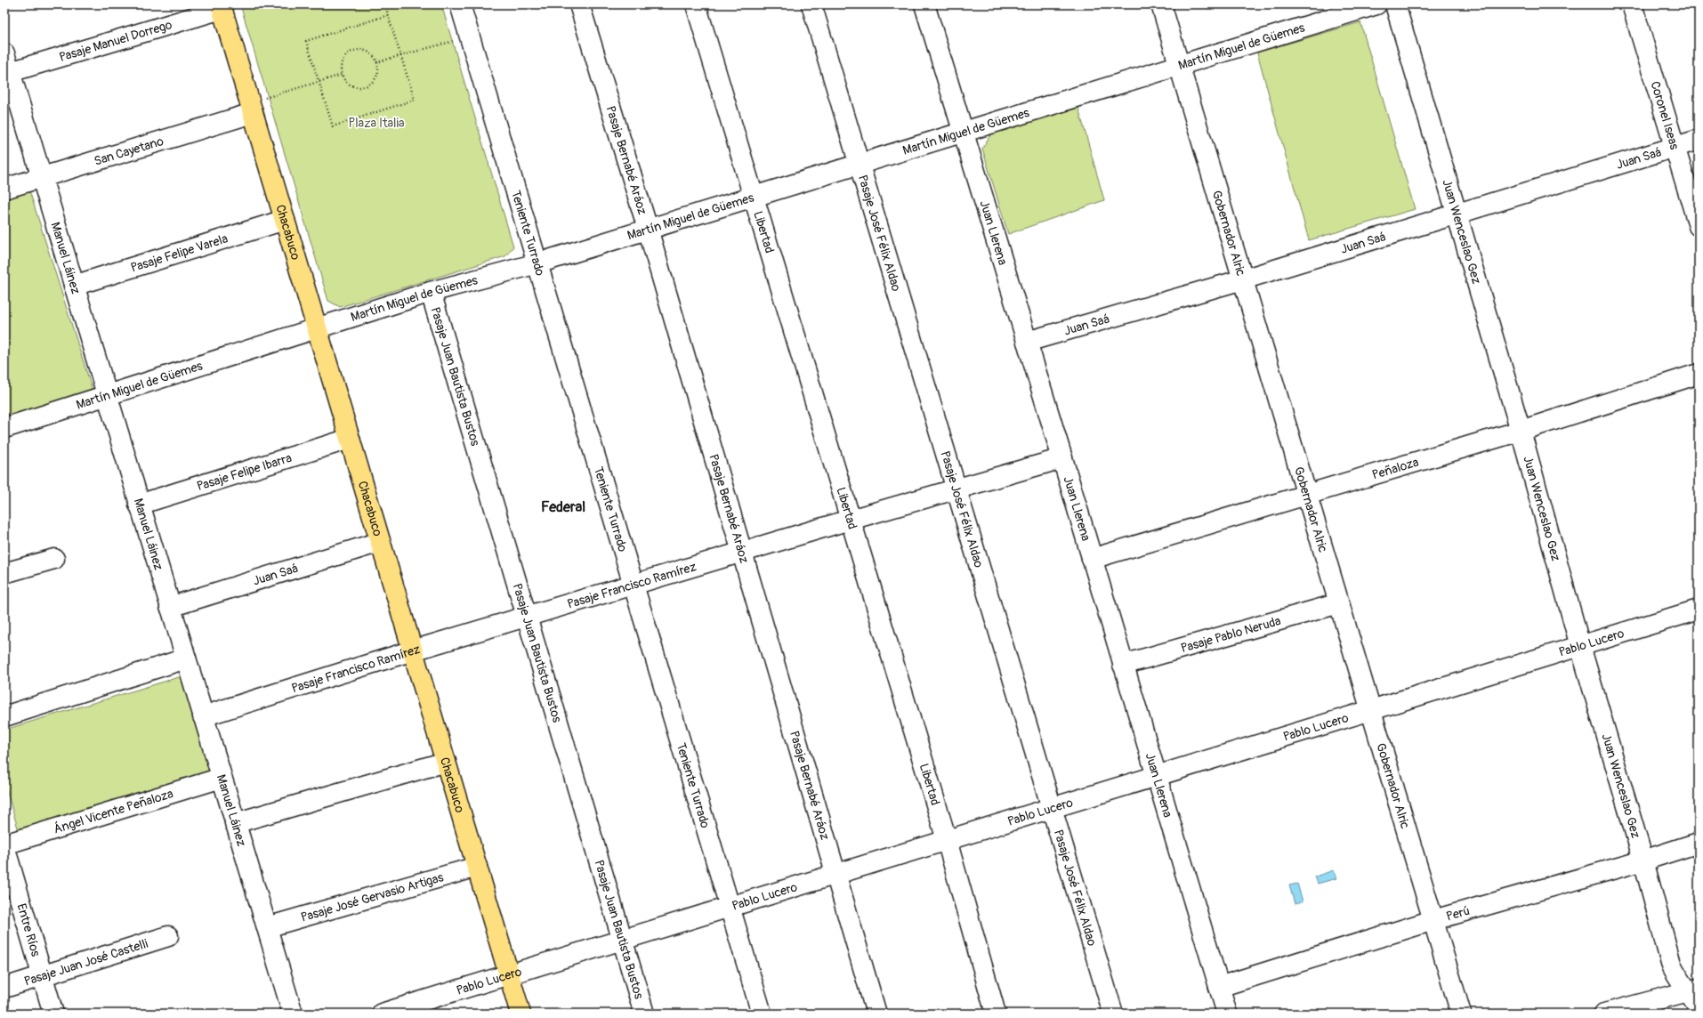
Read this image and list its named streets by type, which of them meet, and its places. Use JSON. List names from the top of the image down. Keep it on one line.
{"streets":{"main road":["Chacabuco"],"street":["Pasaje Manuel Dorrego","Martín Miguel de Güemes","Coronel Iseas","San Cayetano","Juan Saá","Pasaje Bernabé Aráoz","Juan Wenceslao Gez","Libertad","Juan Llerena","Gobernador Alric","Teniente Turrado","Pasaje José Félix Aldao","Pasaje Felipe Varela","Manuel Láinez","Pasaje Juan Bautista Bustos","Peñaloza","Pasaje Felipe Ibarra","Pasaje Francisco Ramírez","Pasaje Pablo Neruda","Pablo Lucero","Ángel Vicente Peñaloza","Pasaje José Gervasio Artigas","Perú","Entre Ríos","Pasaje Juan José Castelli"]},"crossings":[["Pasaje Manuel Dorrego","Chacabuco"],["Pasaje Manuel Dorrego","Manuel Láinez"],["Martín Miguel de Güemes","Pasaje Bernabé Aráoz"],["Martín Miguel de Güemes","Chacabuco"],["Martín Miguel de Güemes","Libertad"],["Martín Miguel de Güemes","Juan Llerena"],["Martín Miguel de Güemes","Gobernador Alric"],["Martín Miguel de Güemes","Teniente Turrado"],["Martín Miguel de Güemes","Pasaje José Félix Aldao"],["Martín Miguel de Güemes","Manuel Láinez"],["Martín Miguel de Güemes","Pasaje Juan Bautista Bustos"],["Coronel Iseas","Juan Saá"],["San Cayetano","Chacabuco"],["San Cayetano","Manuel Láinez"],["Juan Saá","Juan Wenceslao Gez"],["Juan Saá","Chacabuco"],["Juan Saá","Juan Llerena"],["Juan Saá","Gobernador Alric"],["Juan Saá","Manuel Láinez"],["Pasaje Bernabé Aráoz","Pasaje Francisco Ramírez"],["Pasaje Bernabé Aráoz","Pablo Lucero"],["Juan Wenceslao Gez","Peñaloza"],["Juan Wenceslao Gez","Pablo Lucero"],["Juan Wenceslao Gez","Perú"],["Chacabuco","Pasaje Felipe Varela"],["Chacabuco","Pasaje Felipe Ibarra"],["Chacabuco","Pasaje Francisco Ramírez"],["Chacabuco","Pablo Lucero"],["Chacabuco","Pasaje José Gervasio Artigas"],["Libertad","Pasaje Francisco Ramírez"],["Libertad","Pablo Lucero"],["Juan Llerena","Peñaloza"],["Juan Llerena","Pasaje Francisco Ramírez"],["Juan Llerena","Pasaje Pablo Neruda"],["Juan Llerena","Pablo Lucero"],["Juan Llerena","Perú"],["Gobernador Alric","Peñaloza"],["Gobernador Alric","Pasaje Pablo Neruda"],["Gobernador Alric","Pablo Lucero"],["Gobernador Alric","Perú"],["Teniente Turrado","Pasaje Francisco Ramírez"],["Teniente Turrado","Pablo Lucero"],["Pasaje José Félix Aldao","Pasaje Francisco Ramírez"],["Pasaje José Félix Aldao","Pablo Lucero"],["Pasaje Felipe Varela","Manuel Láinez"],["Manuel Láinez","Pasaje Felipe Ibarra"],["Manuel Láinez","Pasaje Francisco Ramírez"],["Manuel Láinez","Ángel Vicente Peñaloza"],["Manuel Láinez","Pasaje José Gervasio Artigas"],["Pasaje Juan Bautista Bustos","Pasaje Francisco Ramírez"],["Pasaje Juan Bautista Bustos","Pablo Lucero"],["Ángel Vicente Peñaloza","Entre Ríos"],["Entre Ríos","Pasaje Juan José Castelli"]],"districts":["Federal"],"parks":["Plaza Italia"]}
